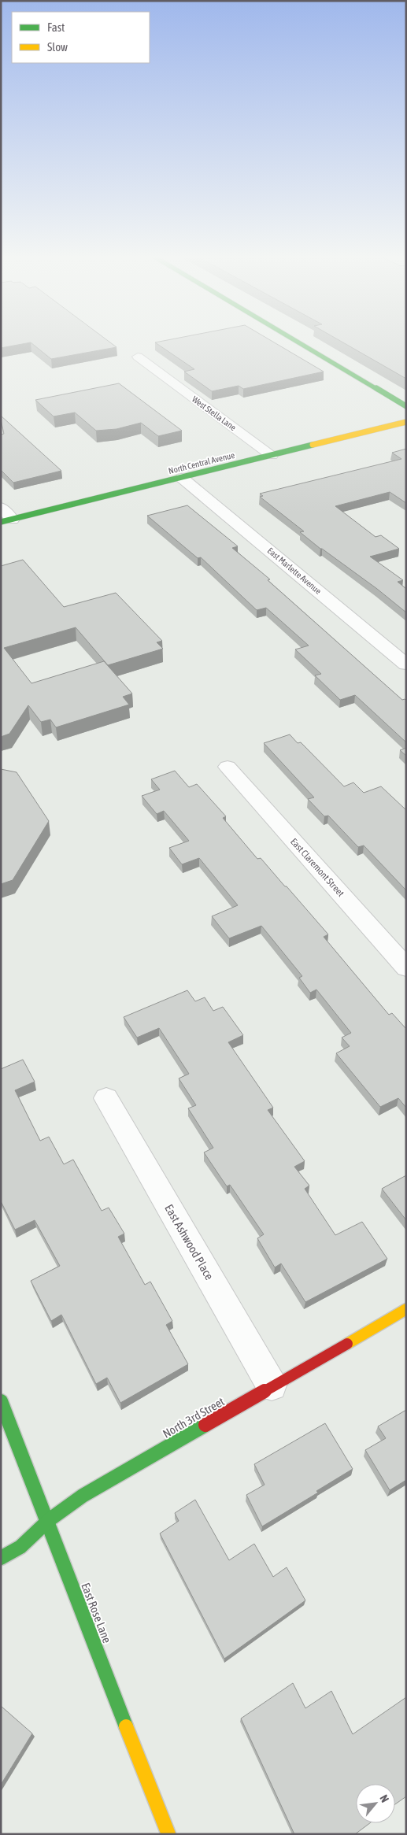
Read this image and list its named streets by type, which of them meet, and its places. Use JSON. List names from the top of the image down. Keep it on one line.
{"streets":{"street":["West Stella Lane","North Central Avenue","East Marlette Avenue","East Claremont Street","East Ashwood Place","North 3rd Street","East Rose Lane"]},"crossings":[["West Stella Lane","North Central Avenue"],["North Central Avenue","East Marlette Avenue"],["East Ashwood Place","North 3rd Street"],["North 3rd Street","East Rose Lane"]],"legend":["Fast","Slow"],"north":"top right"}
